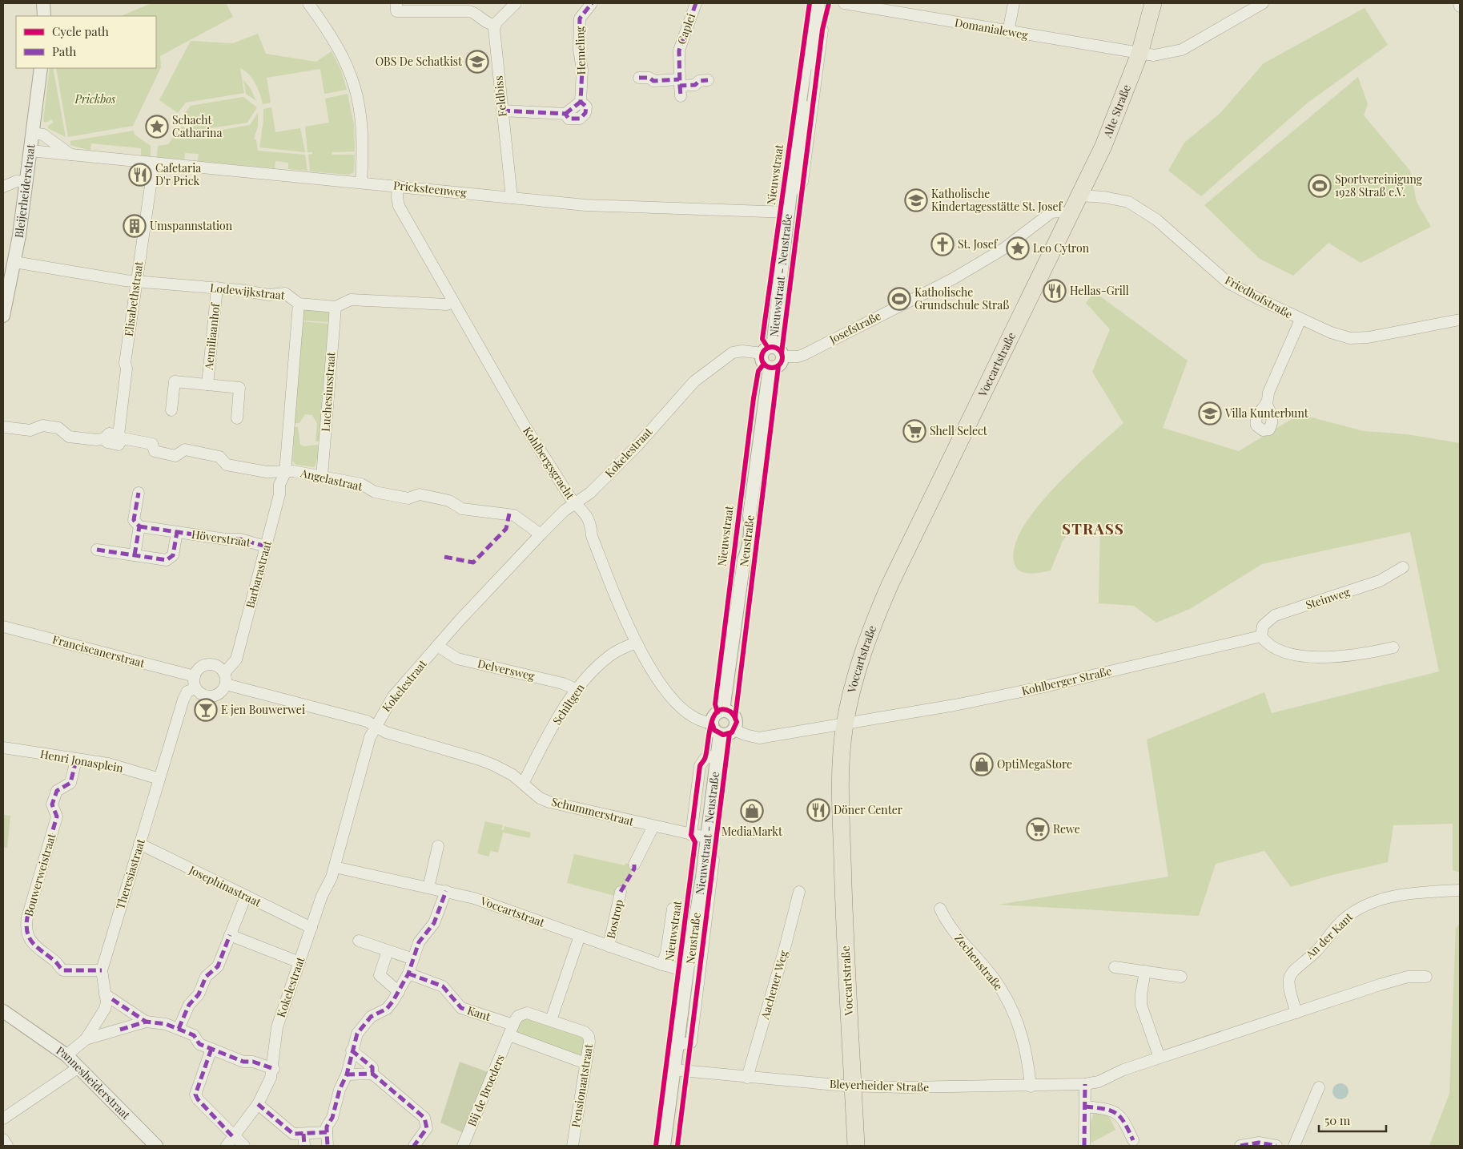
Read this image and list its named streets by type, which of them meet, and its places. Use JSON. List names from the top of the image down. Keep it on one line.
{"streets":{"main road":["Alte Straße","Voccartstraße"],"street":["Caplei","Domanialeweg","Hemeling","Feldbiss","Pricksteenweg","Bleijerheiderstraat","Nieuwstraat - Neustraße","Lodewijkstraat","Friedhofstraße","Elisabethstraat","Josefstraße","Aemiliaanhof","Luchesiusstraat","Kokelestraat","Kohlbergsgracht","Angelastraat","Höverstraat","Neustraße","Barbarastraat","Steinweg","Franciscanerstraat","Delversweg","Kohlberger Straße","Schiltgen","Henri Jonasplein","Schummerstraat","Theresiastraat","Bouwerweistraat","Josephinastraat","Voccartstraat","Bostrop","An der Kant","Zechenstraße","Aachener Weg","Kant","Pannesheiderstraat","Pensionaatstraat","Bleyerheider Straße","Bij de Broeders"],"cycle path":["Nieuwstraat"]},"crossings":[["Domanialeweg","Alte Straße"],["Hemeling","Feldbiss"],["Feldbiss","Pricksteenweg"],["Alte Straße","Friedhofstraße"],["Alte Straße","Josefstraße"],["Alte Straße","Voccartstraße"],["Pricksteenweg","Bleijerheiderstraat"],["Pricksteenweg","Nieuwstraat - Neustraße"],["Pricksteenweg","Elisabethstraat"],["Pricksteenweg","Kohlbergsgracht"],["Bleijerheiderstraat","Lodewijkstraat"],["Nieuwstraat - Neustraße","Josefstraße"],["Nieuwstraat - Neustraße","Kokelestraat"],["Nieuwstraat - Neustraße","Kohlbergsgracht"],["Nieuwstraat - Neustraße","Neustraße"],["Nieuwstraat - Neustraße","Kohlberger Straße"],["Nieuwstraat - Neustraße","Schummerstraat"],["Nieuwstraat - Neustraße","Voccartstraat"],["Nieuwstraat - Neustraße","Bleyerheider Straße"],["Lodewijkstraat","Elisabethstraat"],["Lodewijkstraat","Aemiliaanhof"],["Lodewijkstraat","Luchesiusstraat"],["Lodewijkstraat","Kohlbergsgracht"],["Elisabethstraat","Angelastraat"],["Josefstraße","Voccartstraße"],["Josefstraße","Kokelestraat"],["Josefstraße","Neustraße"],["Voccartstraße","Kohlberger Straße"],["Voccartstraße","Bleyerheider Straße"],["Luchesiusstraat","Angelastraat"],["Kokelestraat","Kohlbergsgracht"],["Kokelestraat","Angelastraat"],["Kokelestraat","Neustraße"],["Kokelestraat","Delversweg"],["Kokelestraat","Schummerstraat"],["Kokelestraat","Josephinastraat"],["Kokelestraat","Voccartstraat"],["Kohlbergsgracht","Neustraße"],["Kohlbergsgracht","Kohlberger Straße"],["Kohlbergsgracht","Schiltgen"],["Angelastraat","Barbarastraat"],["Höverstraat","Barbarastraat"],["Neustraße","Kohlberger Straße"],["Neustraße","Schummerstraat"],["Barbarastraat","Franciscanerstraat"],["Barbarastraat","Theresiastraat"],["Steinweg","Kohlberger Straße"],["Franciscanerstraat","Theresiastraat"],["Delversweg","Schiltgen"],["Schiltgen","Schummerstraat"],["Henri Jonasplein","Theresiastraat"],["Henri Jonasplein","Bouwerweistraat"],["Theresiastraat","Bouwerweistraat"],["Theresiastraat","Josephinastraat"],["Theresiastraat","Pannesheiderstraat"],["Voccartstraat","Bostrop"],["Zechenstraße","Bleyerheider Straße"],["Aachener Weg","Bleyerheider Straße"],["Kant","Bij de Broeders"],["Pensionaatstraat","Bij de Broeders"]],"districts":["STRASS"],"parks":["Prickbos"],"places":{"school or university":["OBS De Schatkist","Katholische Kindertagesstätte St. Josef","Villa Kunterbunt"],"place":["Schacht Catharina","Leo Cytron"],"restaurant":["Cafetaria D'r Prick","Hellas-Grill","Döner Center"],"sports":["Sportvereinigung 1928 Straß e.V.","Katholische Grundschule Straß"],"building":["Umspannstation"],"church":["St. Josef"],"supermarket":["Shell Select","Rewe"],"bar":["E jen Bouwerwei"],"shop":["OptiMegaStore","MediaMarkt"]},"legend":["Cycle path","Path"],"scale_bar":"50 m"}
